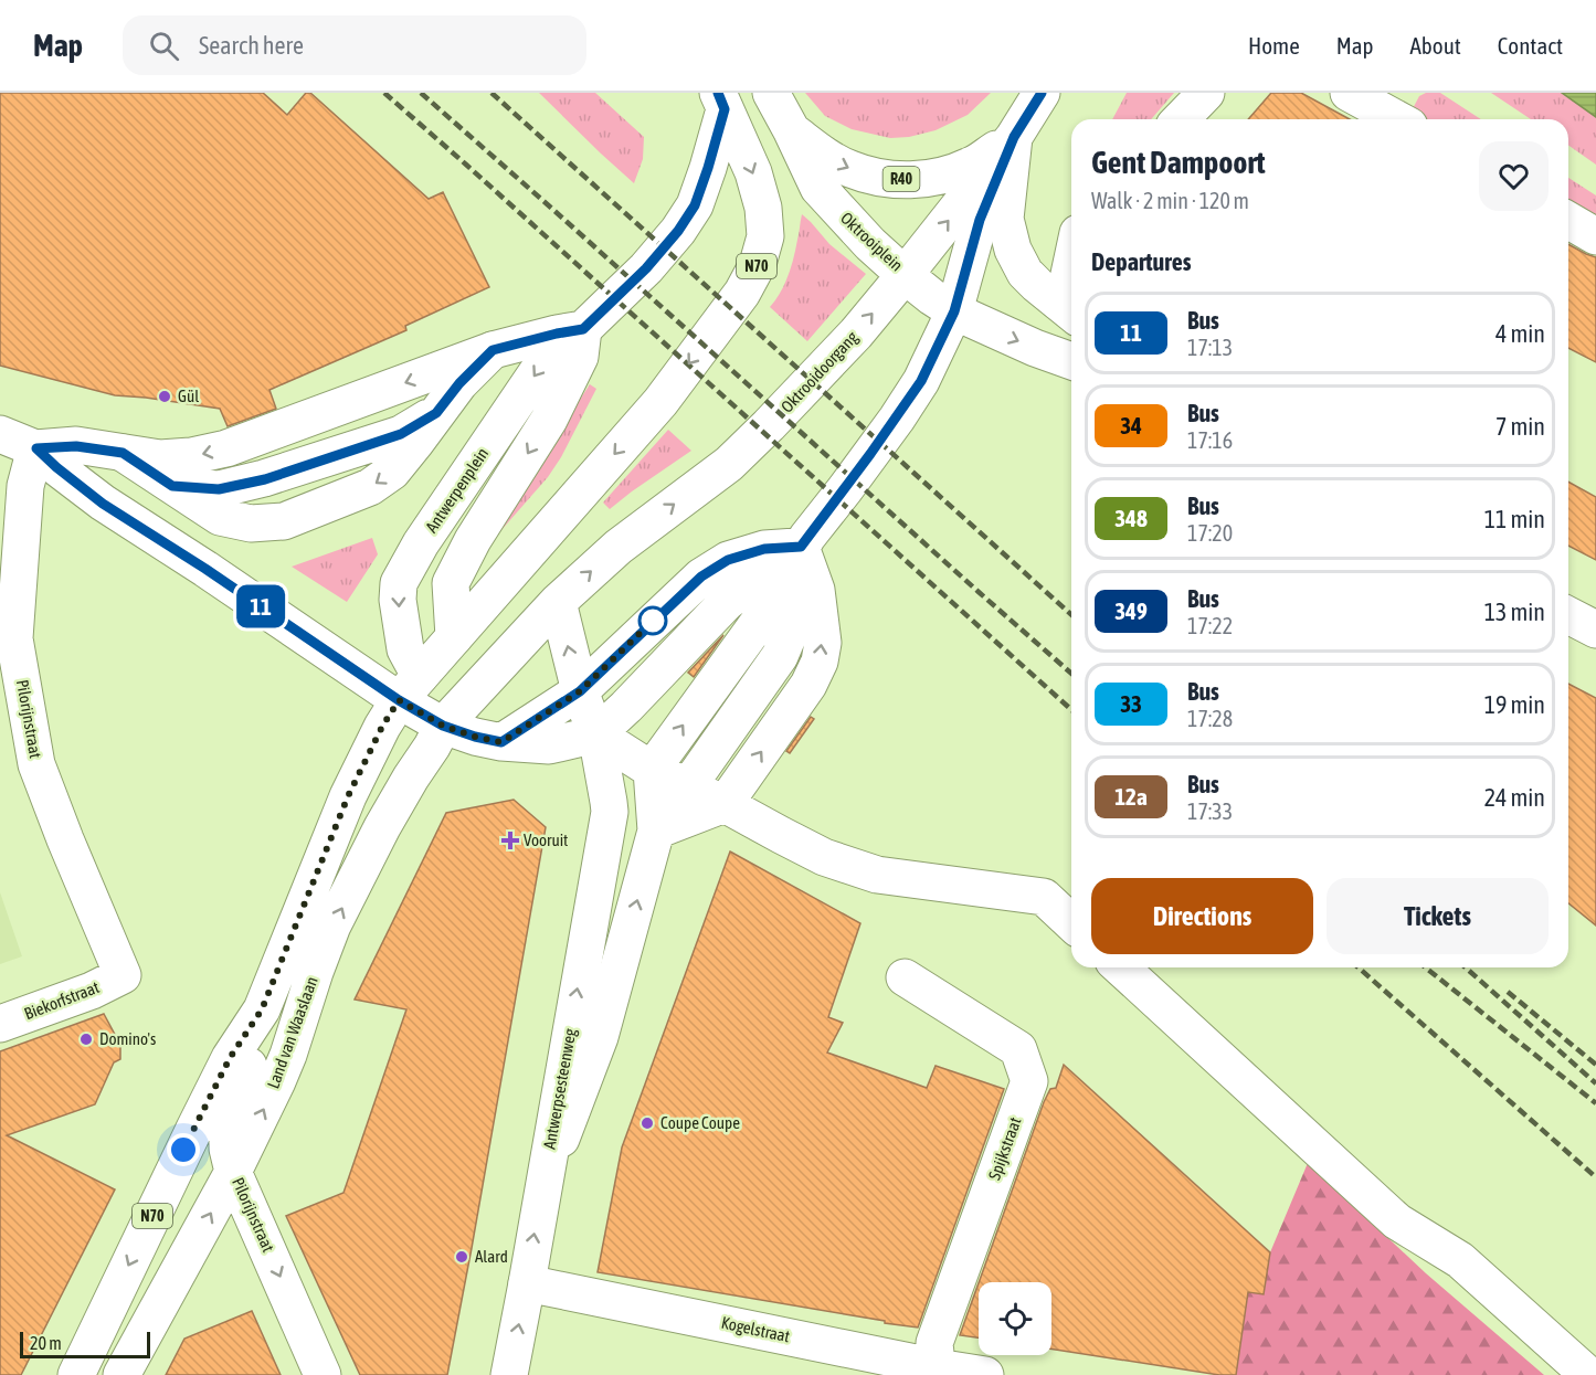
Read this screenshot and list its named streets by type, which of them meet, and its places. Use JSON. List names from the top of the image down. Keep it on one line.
{"streets":{"main road":["R40","Oktrooiplein","N70","Oktrooidoorgang","Antwerpenplein","Pilorijnstraat","Biekorfstraat","Land van Waaslaan","Antwerpsesteenweg","Spijkstraat","Kogelstraat"]},"crossings":[["R40","Oktrooiplein"],["R40","Oktrooidoorgang"],["Oktrooiplein","Oktrooidoorgang"],["N70","Antwerpenplein"],["N70","Pilorijnstraat"],["Pilorijnstraat","Biekorfstraat"],["Pilorijnstraat","Land van Waaslaan"],["Antwerpsesteenweg","Kogelstraat"],["Spijkstraat","Kogelstraat"]],"places":{"other":["Gül","Domino's","Coupe Coupe","Alard"],"health":["Vooruit"]},"lines":["bus line 11"],"scale_bar":"20 m","page":{"header":"Map","search":"Search here","nav":["Home","Map","About","Contact"],"on_map":"11","heading":[["Gent Dampoort","Walk · 2 min · 120 m"],"Departures"],"list":[{"mark":"11","name":"Bus","note":"17:13","value":"4 min"},{"mark":"34","name":"Bus","note":"17:16","value":"7 min"},{"mark":"348","name":"Bus","note":"17:20","value":"11 min"},{"mark":"349","name":"Bus","note":"17:22","value":"13 min"},{"mark":"33","name":"Bus","note":"17:28","value":"19 min"},{"mark":"12a","name":"Bus","note":"17:33","value":"24 min"}],"buttons":["Directions","Tickets"],"scale":"20 m"}}
